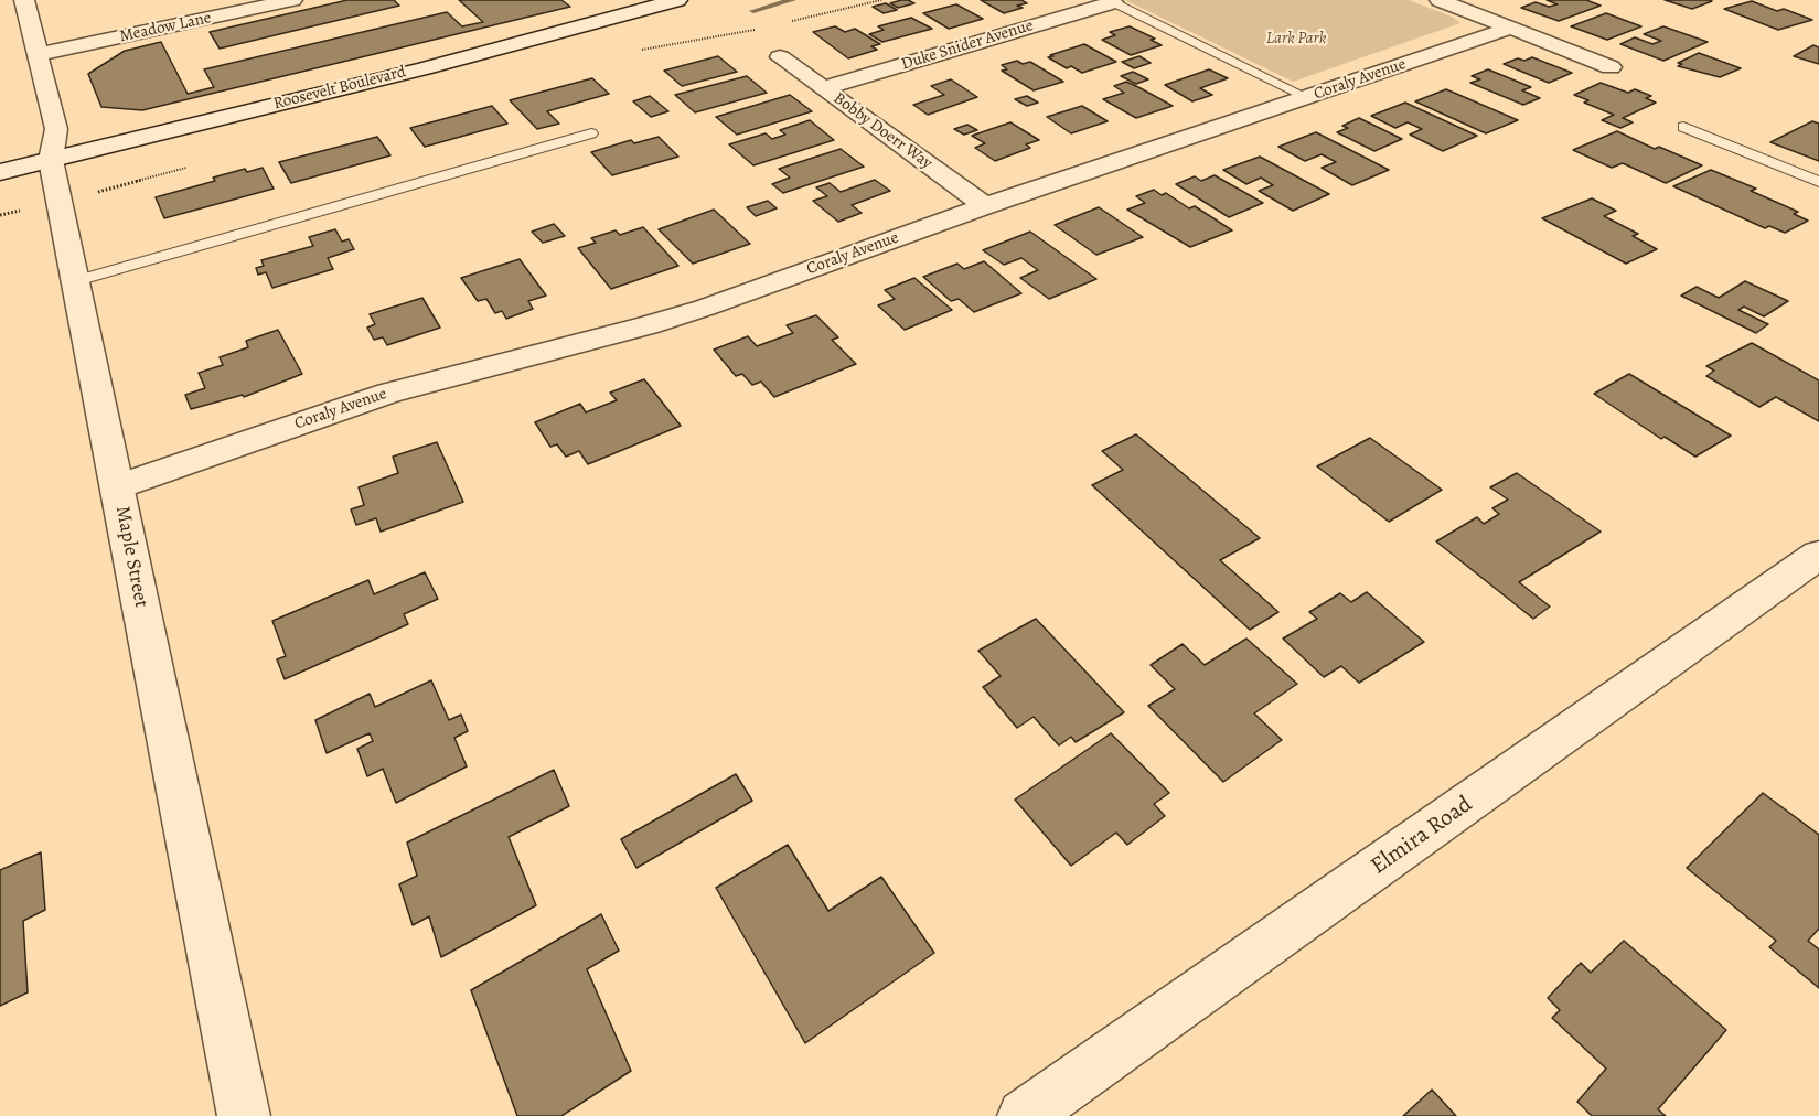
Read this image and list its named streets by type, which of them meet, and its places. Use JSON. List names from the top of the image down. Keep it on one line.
{"streets":{"street":["Meadow Lane","Duke Snider Avenue","Coraly Avenue","Roosevelt Boulevard","Bobby Doerr Way","Maple Street","Elmira Road"]},"crossings":[["Meadow Lane","Maple Street"],["Duke Snider Avenue","Bobby Doerr Way"],["Coraly Avenue","Bobby Doerr Way"],["Coraly Avenue","Maple Street"],["Roosevelt Boulevard","Maple Street"]],"parks":["Lark Park"]}
